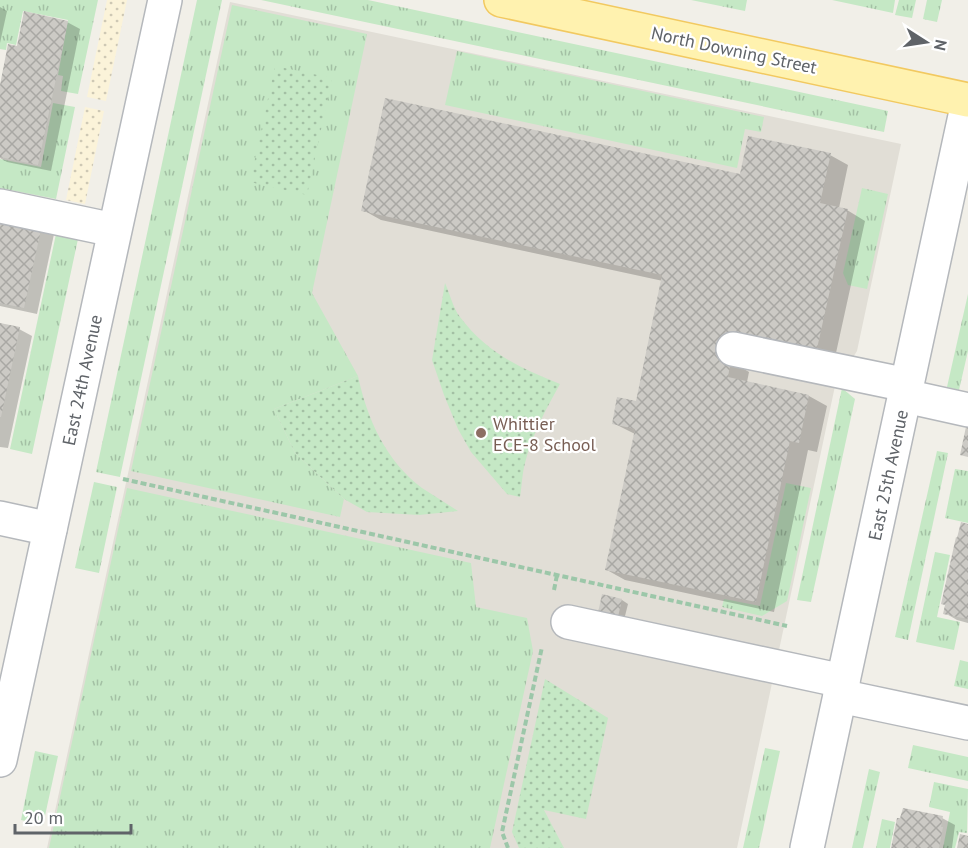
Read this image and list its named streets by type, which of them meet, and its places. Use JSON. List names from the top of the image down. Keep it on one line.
{"streets":{"main road":["North Downing Street"],"street":["East 24th Avenue","East 25th Avenue"]},"crossings":[["North Downing Street","East 25th Avenue"]],"places":["Whittier ECE-8 School"],"scale_bar":"20 m","north":"right"}
